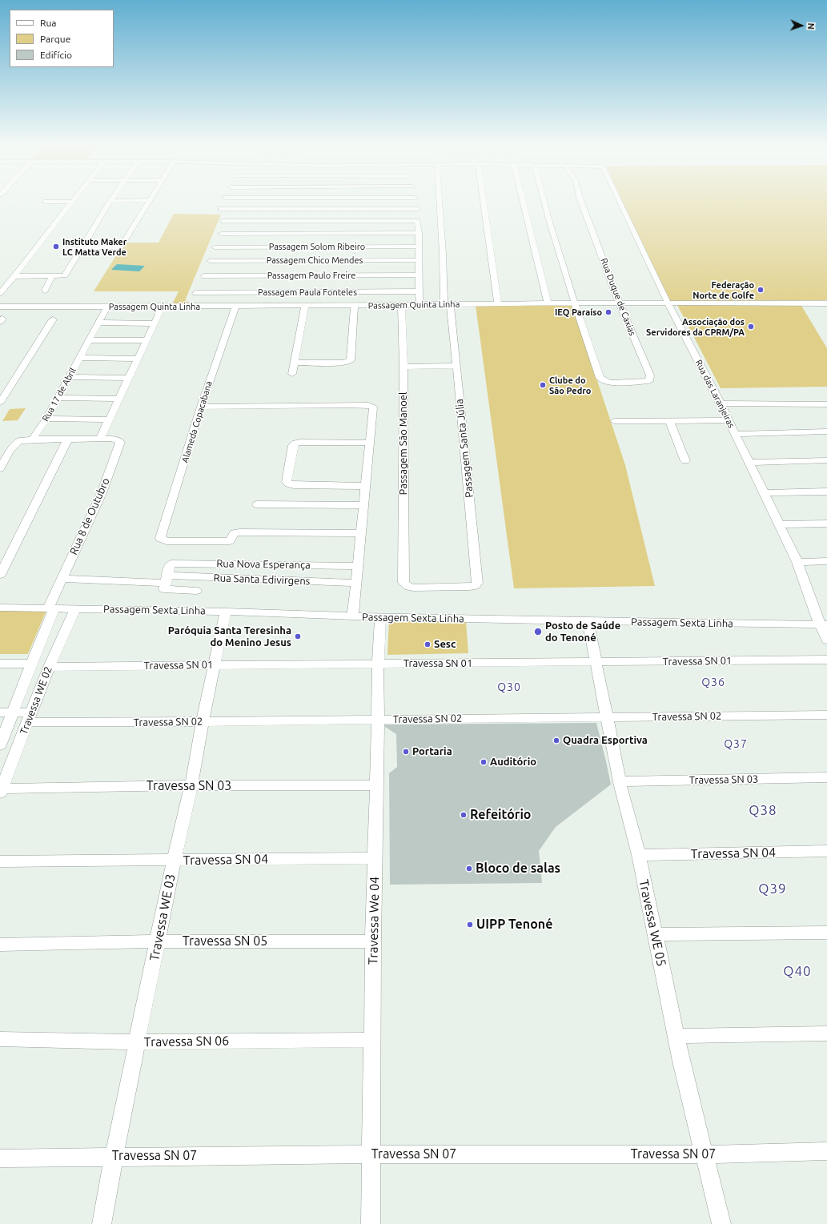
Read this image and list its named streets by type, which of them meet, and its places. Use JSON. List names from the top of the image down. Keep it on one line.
{"streets":{"street":["Passagem Solom Ribeiro","Passagem Chico Mendes","Passagem Paulo Freire","Passagem Paula Fonteles","Rua Duque de Caxias","Passagem Quinta Linha","Rua das Laranjeiras","Rua 17 de Abril","Alameda Copacabana","Passagem São Manoel","Passagem Santa Júlia","Rua 8 de Outubro","Rua Nova Esperança","Rua Santa Edivirgens","Passagem Sexta Linha","Travessa SN 01","Travessa WE 02","Travessa SN 02","Travessa SN 03","Travessa SN 04","Travessa WE 03","Travessa We 04","Travessa WE 05","Travessa SN 05","Travessa SN 06","Travessa SN 07"]},"crossings":[["Passagem Chico Mendes","Passagem Paulo Freire"],["Passagem Chico Mendes","Passagem Paula Fonteles"],["Passagem Paulo Freire","Passagem Paula Fonteles"],["Rua Duque de Caxias","Passagem Quinta Linha"],["Passagem Quinta Linha","Rua das Laranjeiras"],["Passagem Quinta Linha","Rua 17 de Abril"],["Passagem Quinta Linha","Alameda Copacabana"],["Passagem Quinta Linha","Passagem São Manoel"],["Passagem Quinta Linha","Passagem Santa Júlia"],["Rua das Laranjeiras","Passagem Sexta Linha"],["Passagem São Manoel","Passagem Santa Júlia"],["Rua 8 de Outubro","Passagem Sexta Linha"],["Rua 8 de Outubro","Travessa WE 02"],["Rua Nova Esperança","Rua Santa Edivirgens"],["Passagem Sexta Linha","Travessa WE 02"],["Passagem Sexta Linha","Travessa WE 03"],["Passagem Sexta Linha","Travessa We 04"],["Passagem Sexta Linha","Travessa WE 05"],["Travessa SN 01","Travessa WE 02"],["Travessa SN 01","Travessa WE 03"],["Travessa SN 01","Travessa We 04"],["Travessa SN 01","Travessa WE 05"],["Travessa WE 02","Travessa SN 02"],["Travessa WE 02","Travessa SN 03"],["Travessa SN 02","Travessa WE 03"],["Travessa SN 02","Travessa We 04"],["Travessa SN 02","Travessa WE 05"],["Travessa SN 03","Travessa WE 03"],["Travessa SN 03","Travessa We 04"],["Travessa SN 03","Travessa WE 05"],["Travessa SN 04","Travessa WE 03"],["Travessa SN 04","Travessa We 04"],["Travessa SN 04","Travessa WE 05"],["Travessa WE 03","Travessa SN 05"],["Travessa WE 03","Travessa SN 06"],["Travessa WE 03","Travessa SN 07"],["Travessa We 04","Travessa SN 05"],["Travessa We 04","Travessa SN 06"],["Travessa We 04","Travessa SN 07"],["Travessa WE 05","Travessa SN 07"]],"districts":["Q36","Q30","Q37","Q38","Q39","Q40"],"places":["Instituto Maker LC Matta Verde","Federação Norte de Golfe","IEQ Paraíso","Associação dos Servidores da CPRM/PA","Clube do São Pedro","Posto de Saúde do Tenoné","Paróquia Santa Teresinha do Menino Jesus","Sesc","Quadra Esportiva","Portaria","Auditório","Refeitório","Bloco de salas","UIPP Tenoné"],"legend":["Rua","Parque","Edifício"],"north":"right"}
